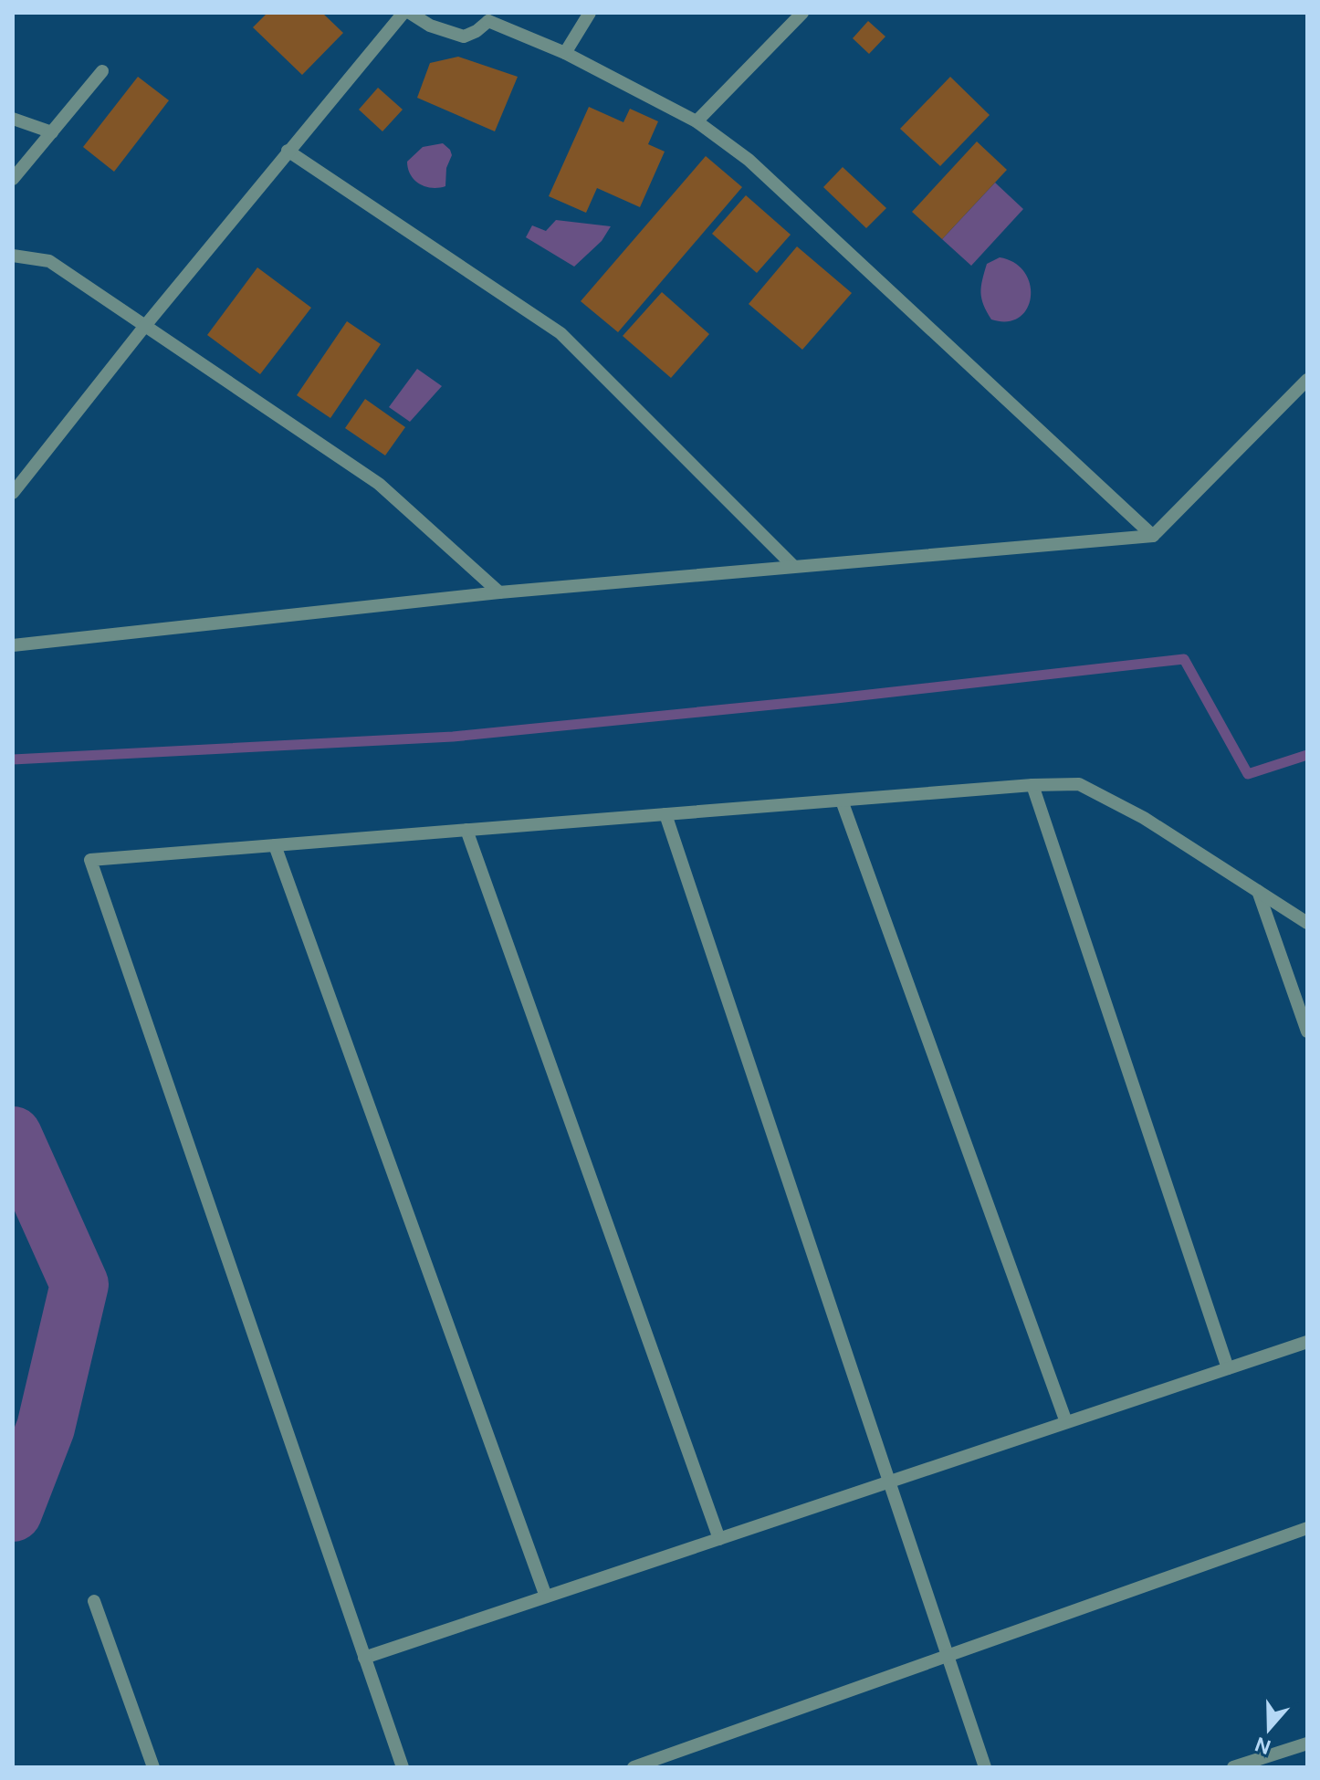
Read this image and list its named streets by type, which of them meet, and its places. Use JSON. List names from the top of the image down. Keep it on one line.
{"north":"bottom"}
